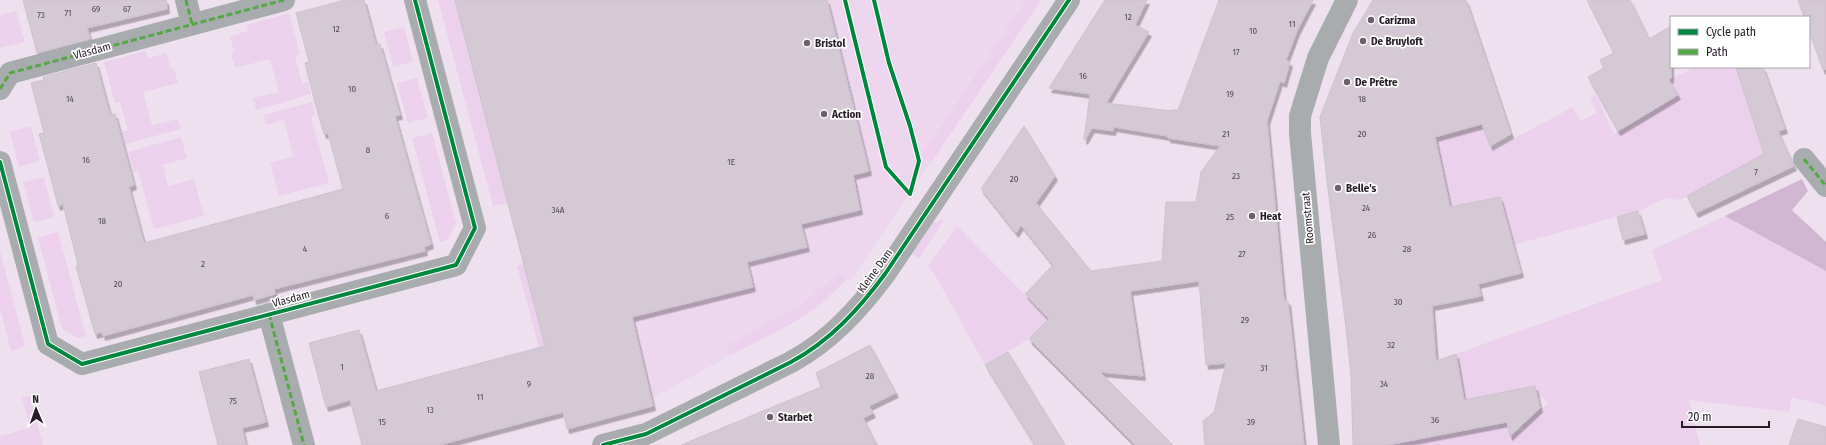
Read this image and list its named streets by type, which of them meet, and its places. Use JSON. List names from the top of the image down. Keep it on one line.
{"streets":{"street":["Vlasdam","Roomstraat","Kleine Dam"]},"places":["Carizma","De Bruyloft","Bristol","De Prêtre","Action","Belle's","Heat","Starbet"],"house_numbers":["69","67","71","73","12","11","12","10","17","16","10","19","14","18","21","20","8","16","1E","7","23","20","24","34A","6","25","18","26","4","28","27","2","20","30","29","32","1","31","28","9","34","11","75","13","36","15","39"],"legend":["Cycle path","Path"],"scale_bar":"20 m","north":"top"}
